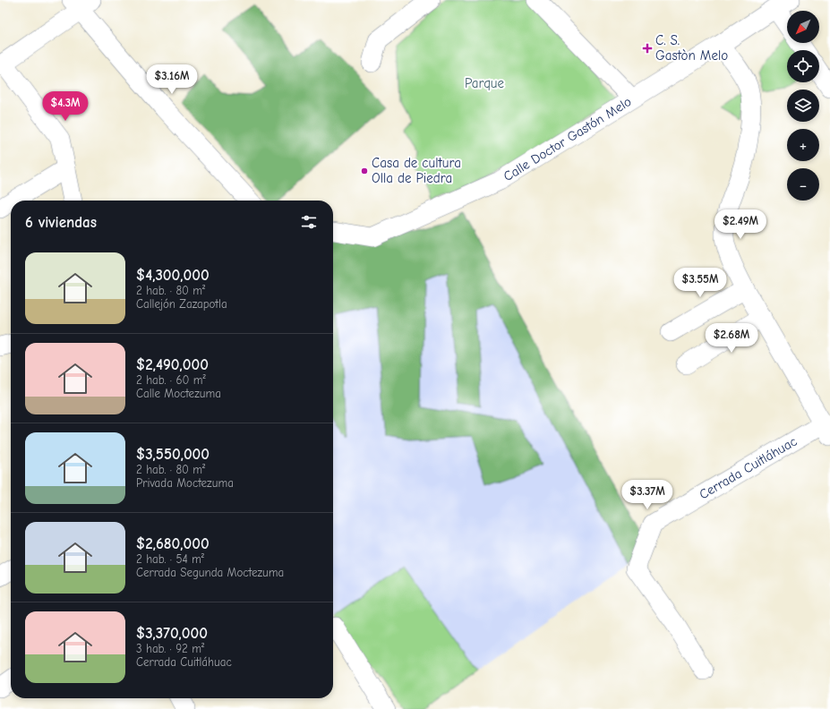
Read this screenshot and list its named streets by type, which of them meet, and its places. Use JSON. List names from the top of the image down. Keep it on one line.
{"streets":{"street":["Calle Doctor Gastón Melo","Cerrada Cuitláhuac"]},"parks":["Parque"],"places":{"health":["C. S. Gastòn Melo"],"other":["Casa de cultura Olla de Piedra"]},"north":"bottom left","page":{"map_buttons":["+","−"],"price":["$3.16M","$4.3M","$2.49M","$3.55M","$2.68M","$3.37M"],"heading":"6 viviendas","list":[{"name":"$4,300,000","note":"2 hab. · 80 m² · Callejón Zazapotla"},{"name":"$2,490,000","note":"2 hab. · 60 m² · Calle Moctezuma"},{"name":"$3,550,000","note":"2 hab. · 80 m² · Privada Moctezuma"},{"name":"$2,680,000","note":"2 hab. · 54 m² · Cerrada Segunda Moctezuma"},{"name":"$3,370,000","note":"3 hab. · 92 m² · Cerrada Cuitláhuac"}]}}
